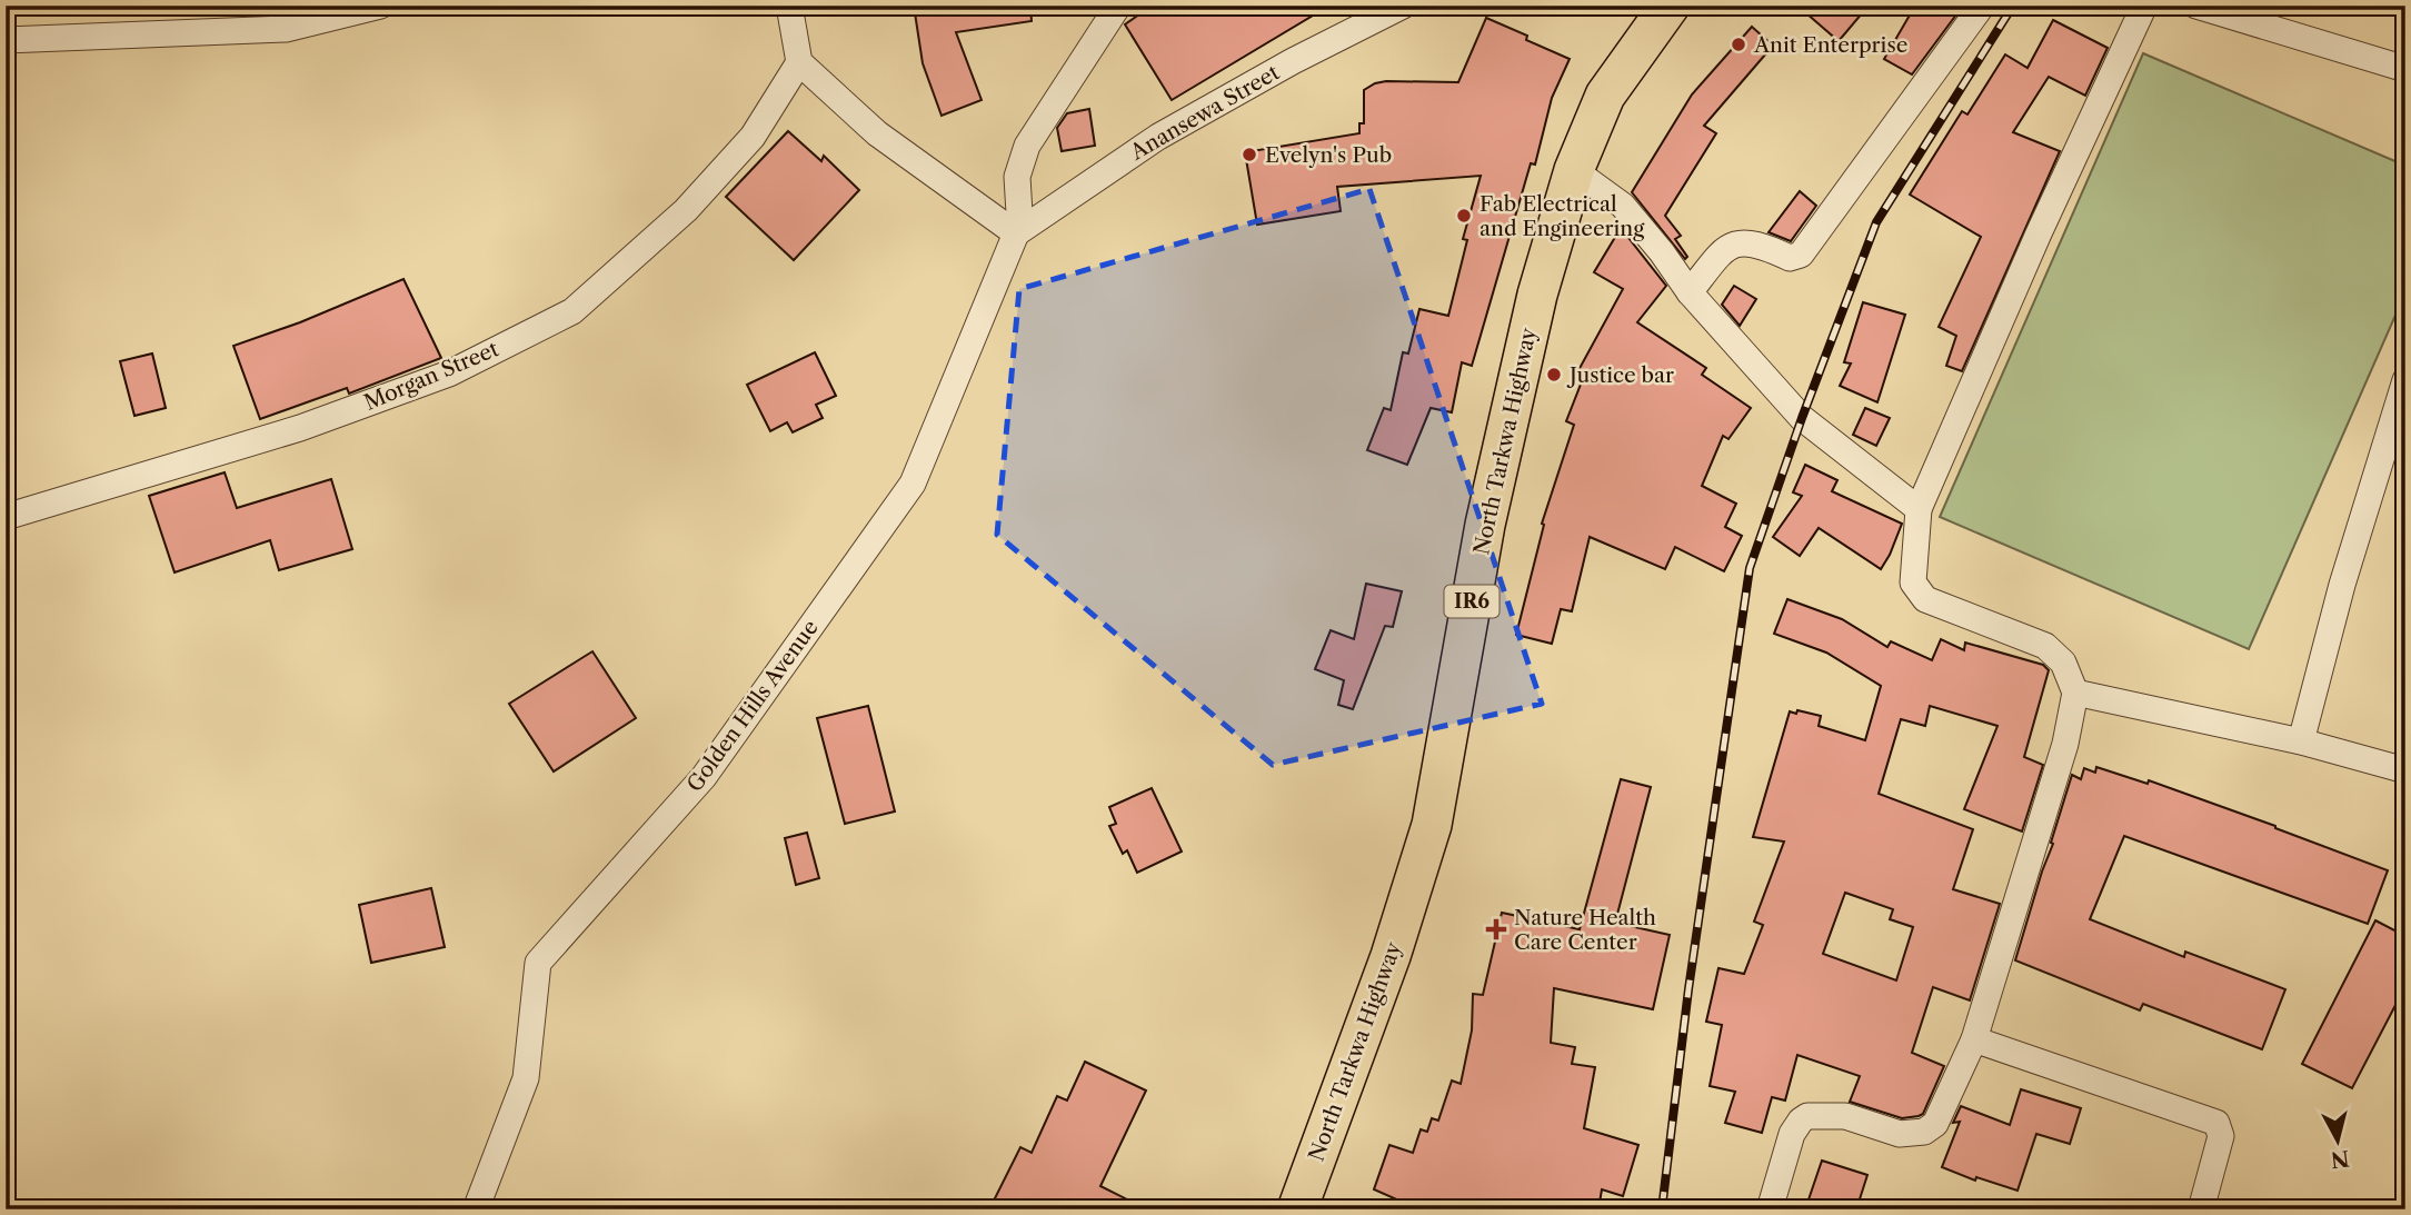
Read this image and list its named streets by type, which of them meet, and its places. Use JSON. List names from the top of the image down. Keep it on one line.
{"streets":{"main road":["North Tarkwa Highway","IR6"],"street":["Anansewa Street","Morgan Street","Golden Hills Avenue"]},"crossings":[["Anansewa Street","Golden Hills Avenue"]],"places":{"other":["Anit Enterprise","Evelyn's Pub","Fab Electrical and Engineering","Justice bar"],"health":["Nature Health Care Center"]},"north":"bottom"}
